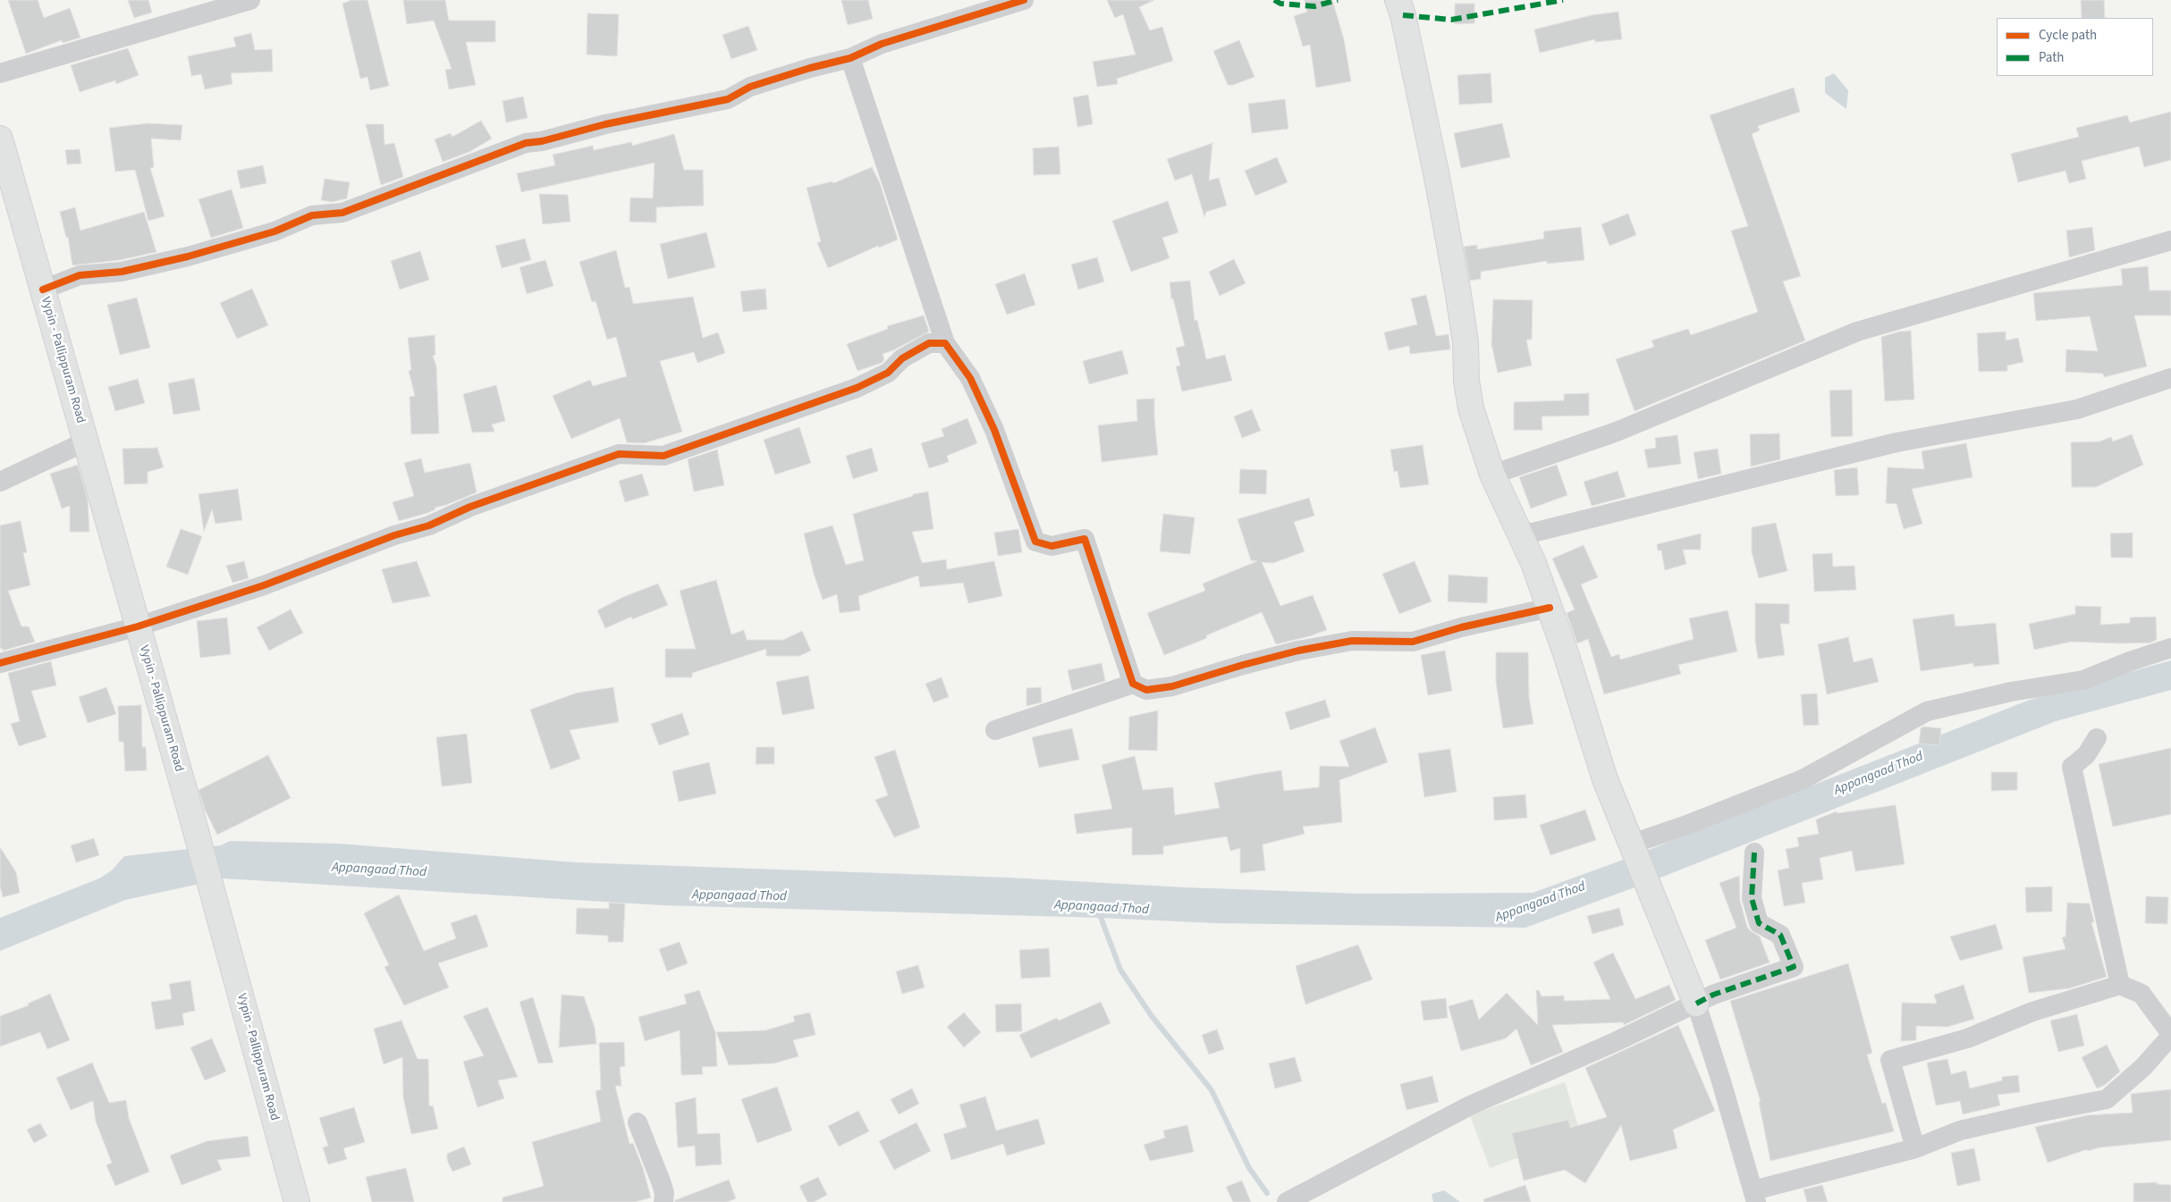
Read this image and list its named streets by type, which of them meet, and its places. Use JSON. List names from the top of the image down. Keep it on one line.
{"streets":{"main road":["Vypin - Pallippuram Road"]},"water":["Appangaad Thod"],"legend":["Cycle path","Path"]}
